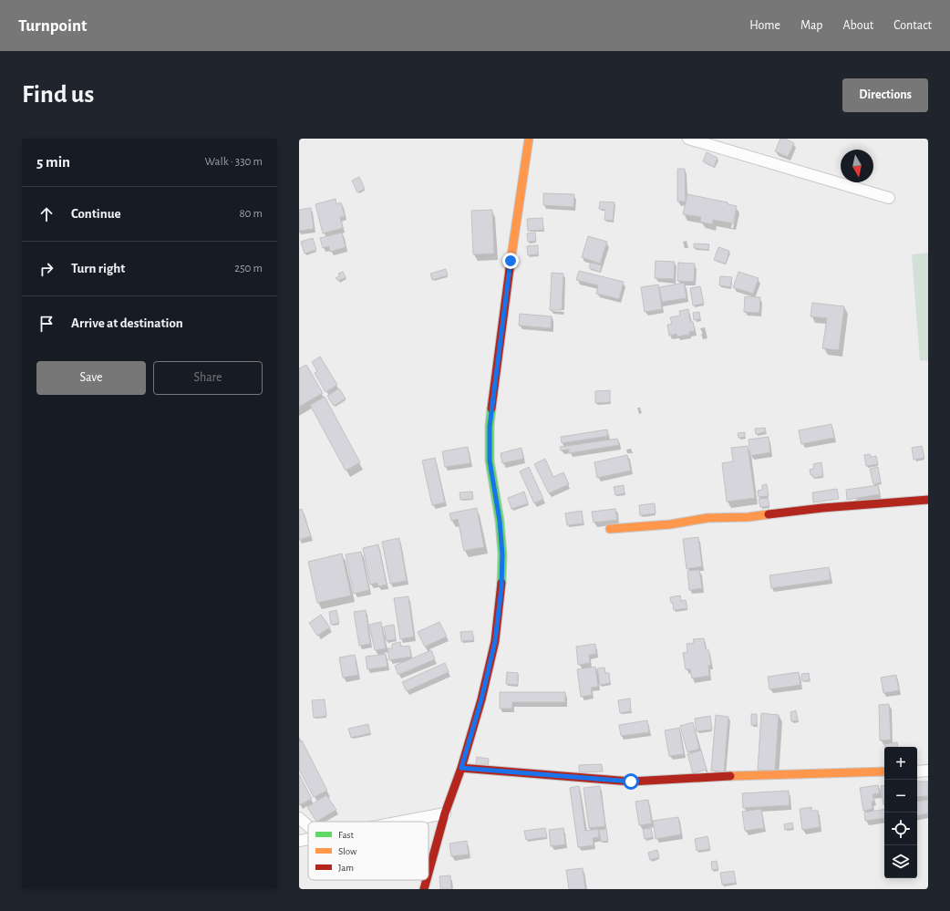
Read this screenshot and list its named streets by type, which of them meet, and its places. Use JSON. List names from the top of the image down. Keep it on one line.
{"legend":["Fast","Slow","Jam"],"north":"bottom","page":{"header":"Turnpoint","nav":["Home","Map","About","Contact"],"buttons":["Directions",["Save","Share"]],"title":"Find us","heading":["5 min","Walk · 330 m"],"list":[["Continue","80 m"],["Turn right","250 m"],"Arrive at destination"],"map_buttons":["+","−"]}}
